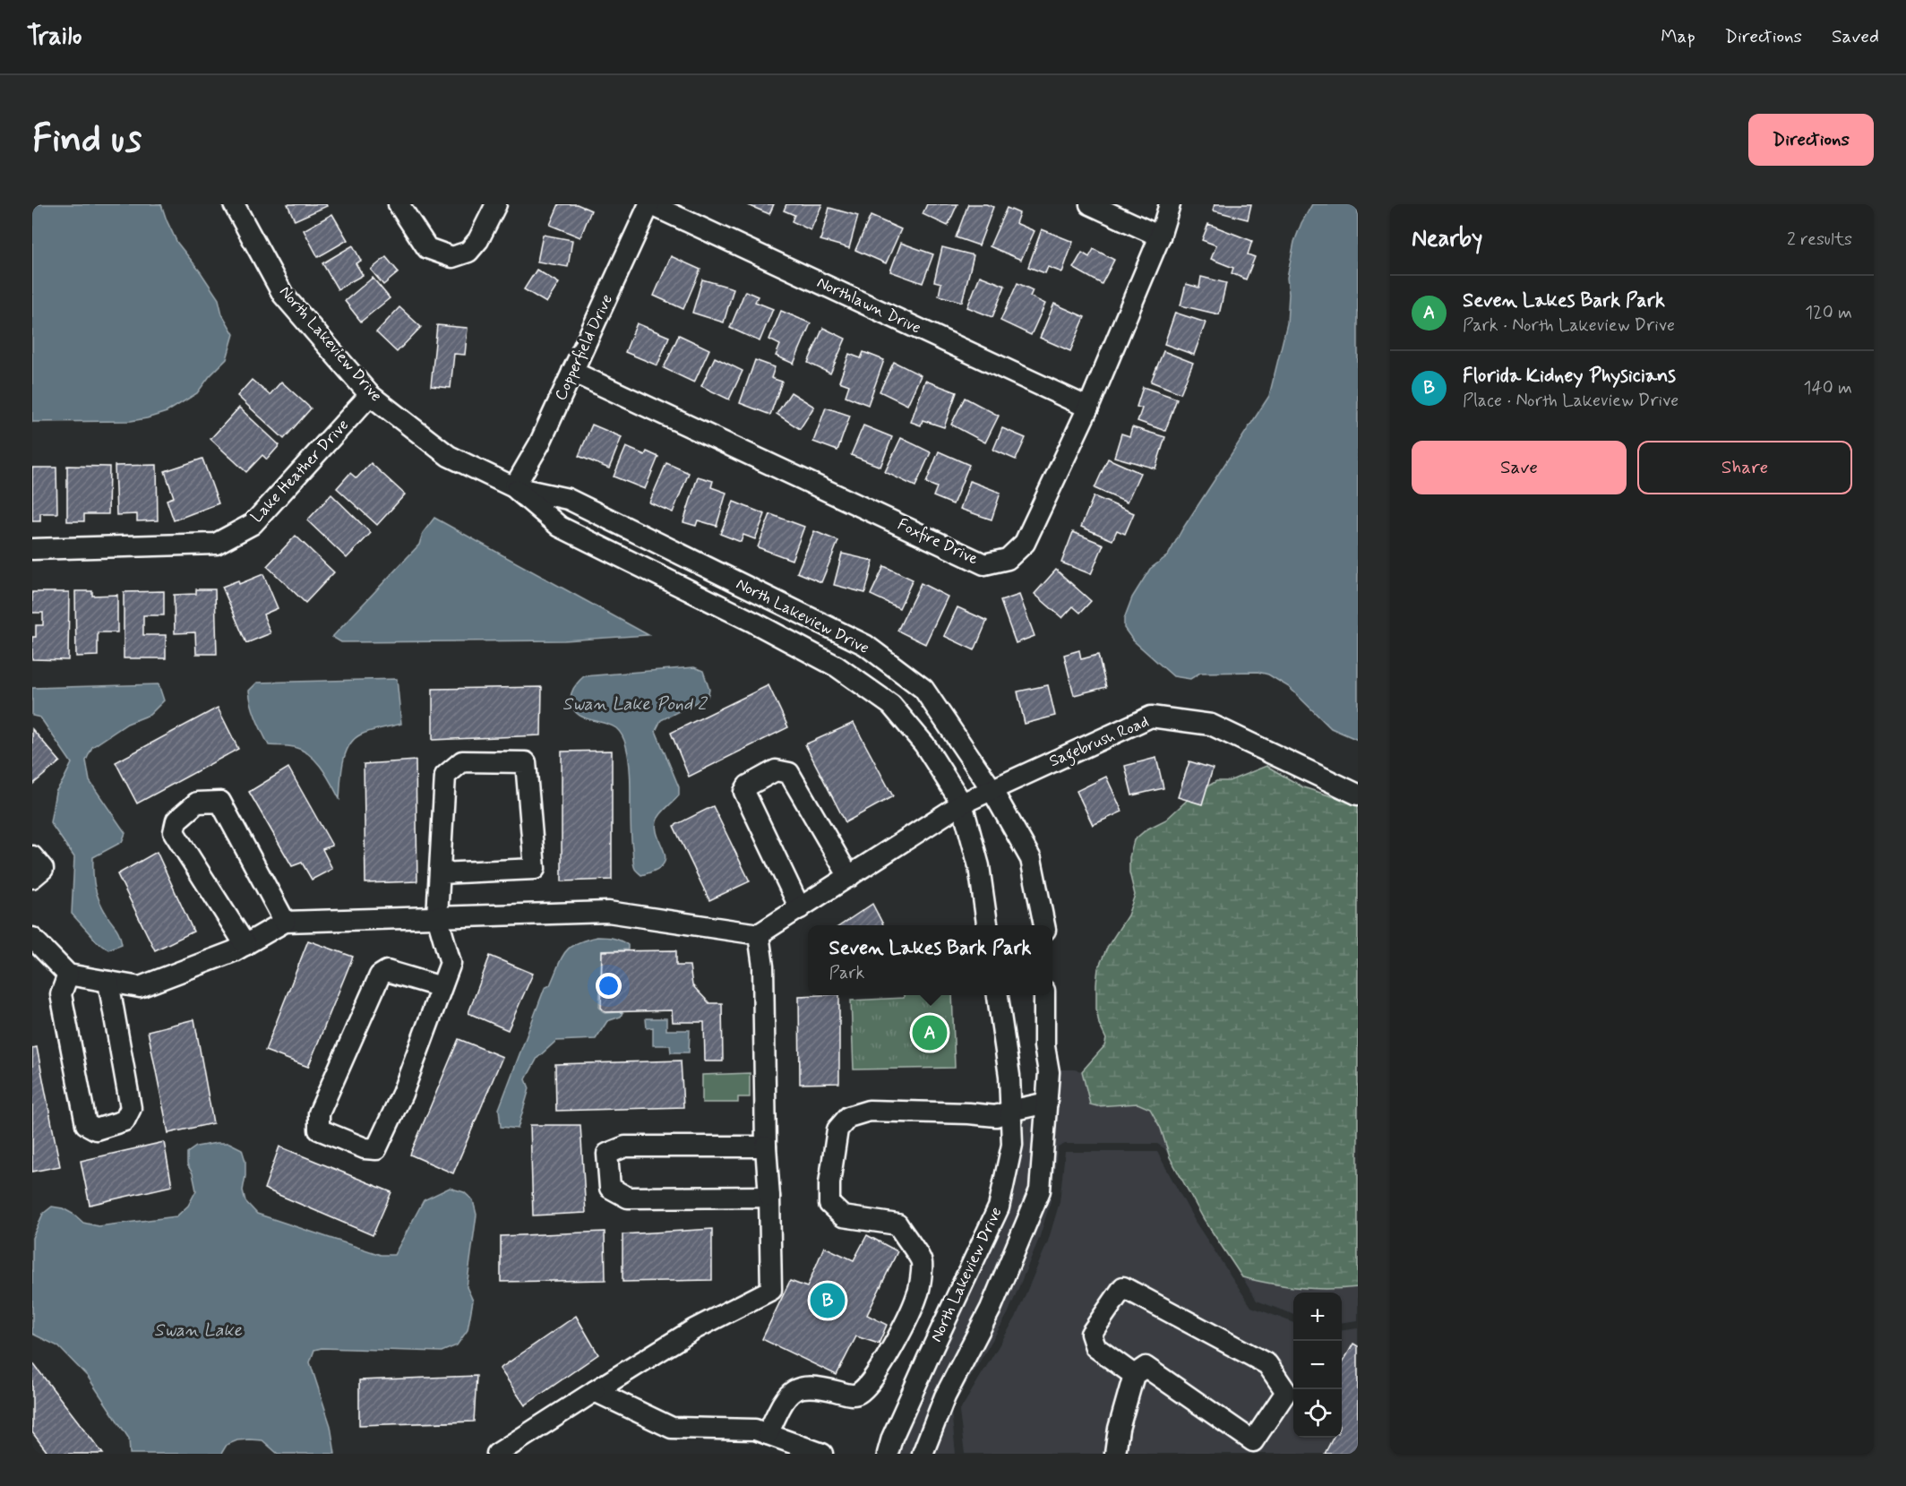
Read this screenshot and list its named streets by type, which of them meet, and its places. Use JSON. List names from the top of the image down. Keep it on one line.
{"streets":{"street":["Northlawn Drive","North Lakeview Drive","Copperfield Drive","Lake Heather Drive","Foxfire Drive","Sagebrush Road"]},"crossings":[["Northlawn Drive","Copperfield Drive"],["Northlawn Drive","Foxfire Drive"],["North Lakeview Drive","Copperfield Drive"],["North Lakeview Drive","Lake Heather Drive"],["North Lakeview Drive","Sagebrush Road"],["Copperfield Drive","Foxfire Drive"]],"water":["Swan Lake Pond 2","Swan Lake"],"page":{"header":"Trailo","nav":["Map","Directions","Saved"],"buttons":["Directions",["Save","Share"]],"title":"Find us","heading":["Nearby","2 results"],"list":[{"mark":"A","name":"Seven Lakes Bark Park","note":"Park · North Lakeview Drive","value":"120 m"},{"mark":"B","name":"Florida Kidney Physicians","note":"Place · North Lakeview Drive","value":"140 m"}],"popup":["Seven Lakes Bark Park","Park"],"pins":["A","B"],"map_buttons":["+","−"]}}
